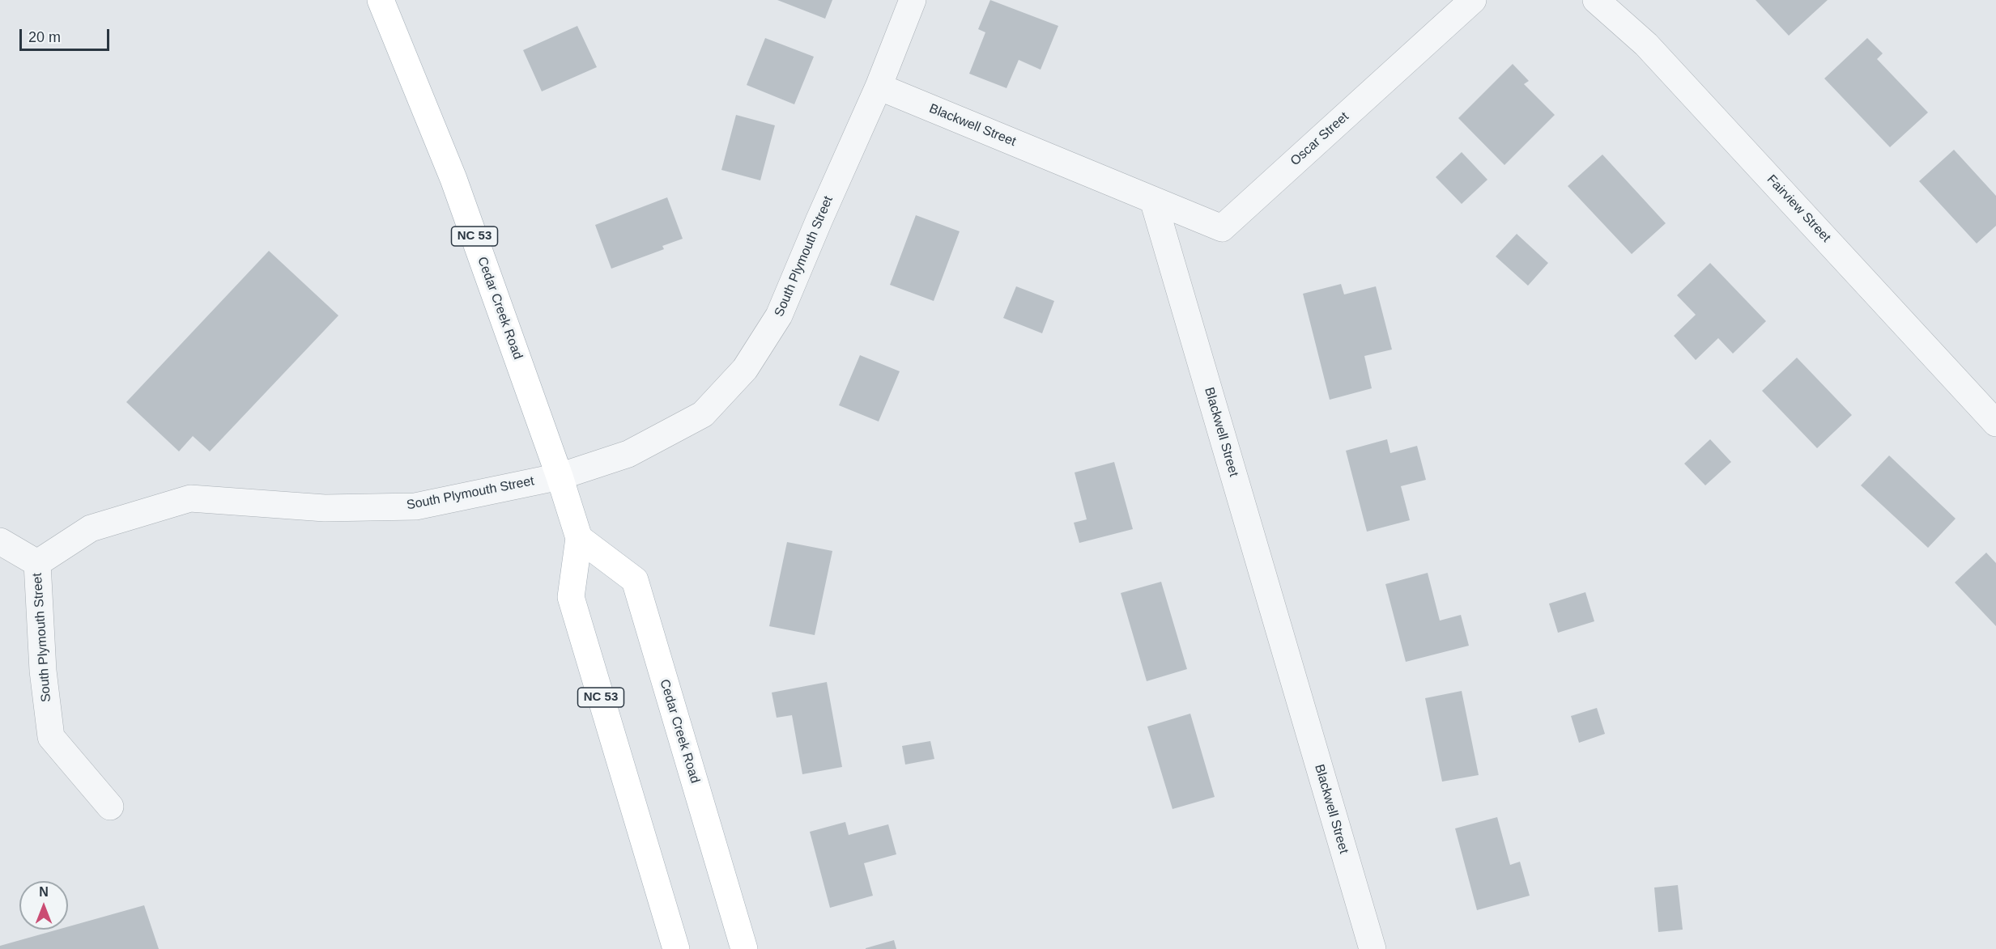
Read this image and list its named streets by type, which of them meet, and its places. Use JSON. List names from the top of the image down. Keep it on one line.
{"streets":{"main road":["NC 53","Cedar Creek Road"],"street":["Blackwell Street","Oscar Street","Fairview Street","South Plymouth Street"]},"crossings":[["Blackwell Street","Oscar Street"],["Blackwell Street","South Plymouth Street"],["South Plymouth Street","Cedar Creek Road"]],"scale_bar":"20 m","north":"top"}
